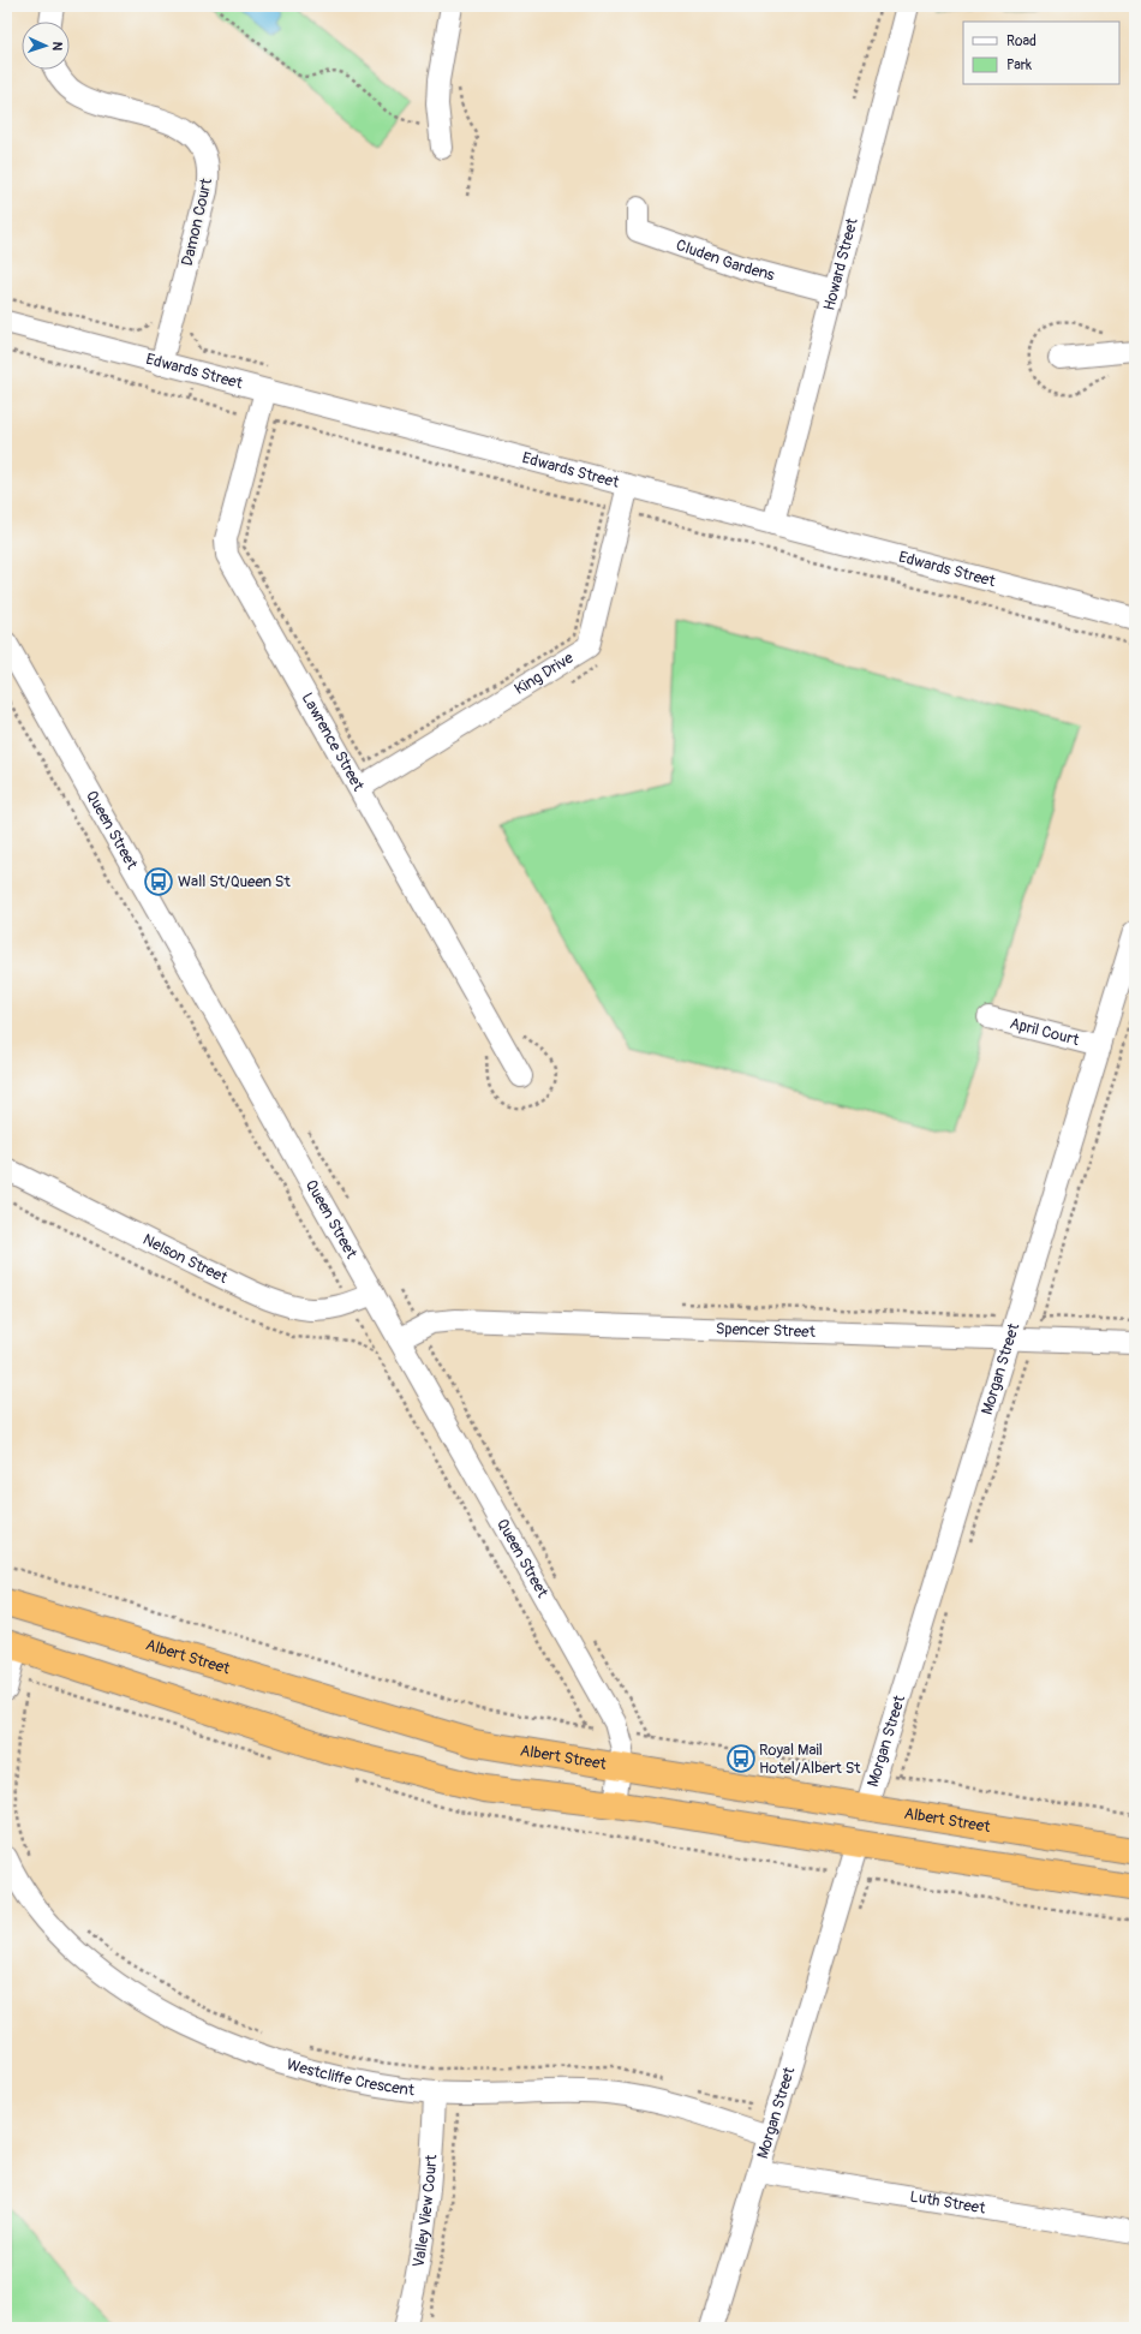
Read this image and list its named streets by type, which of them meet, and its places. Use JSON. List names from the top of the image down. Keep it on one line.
{"streets":{"highway":["Albert Street"],"street":["Damon Court","Cluden Gardens","Howard Street","Edwards Street","King Drive","Lawrence Street","Queen Street","April Court","Nelson Street","Spencer Street","Morgan Street","Westcliffe Crescent","Luth Street","Valley View Court"]},"crossings":[["Damon Court","Edwards Street"],["Cluden Gardens","Howard Street"],["Howard Street","Edwards Street"],["Edwards Street","King Drive"],["Edwards Street","Lawrence Street"],["King Drive","Lawrence Street"],["Queen Street","Nelson Street"],["Queen Street","Spencer Street"],["Queen Street","Albert Street"],["April Court","Morgan Street"],["Spencer Street","Morgan Street"],["Morgan Street","Albert Street"],["Morgan Street","Westcliffe Crescent"],["Morgan Street","Luth Street"],["Westcliffe Crescent","Valley View Court"]],"places":{"bus stop":["Wall St/Queen St","Royal Mail Hotel/Albert St"]},"legend":["Road","Park"],"north":"right"}
